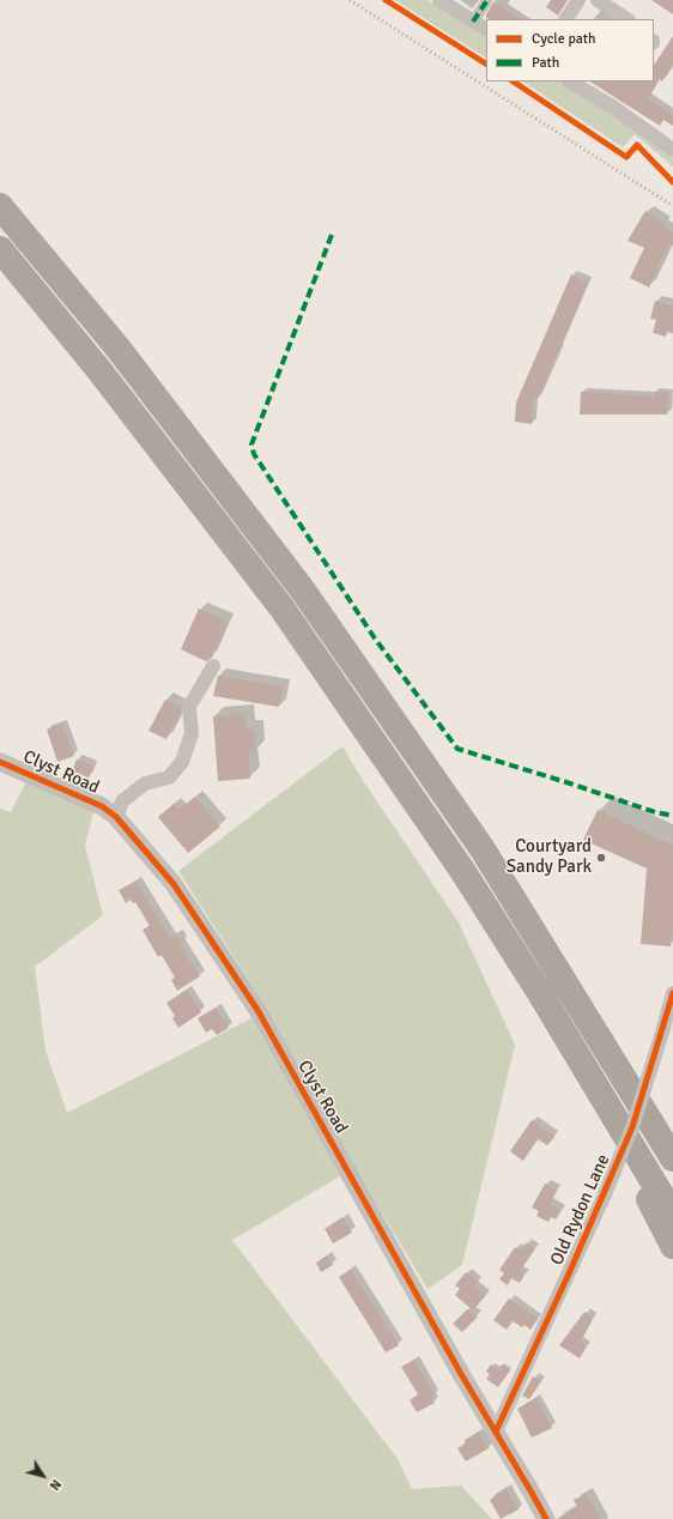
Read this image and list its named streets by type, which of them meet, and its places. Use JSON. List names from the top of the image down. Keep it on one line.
{"streets":{"street":["Clyst Road","Old Rydon Lane"]},"crossings":[["Clyst Road","Old Rydon Lane"]],"places":["Courtyard Sandy Park"],"legend":["Cycle path","Path"],"north":"bottom right"}
